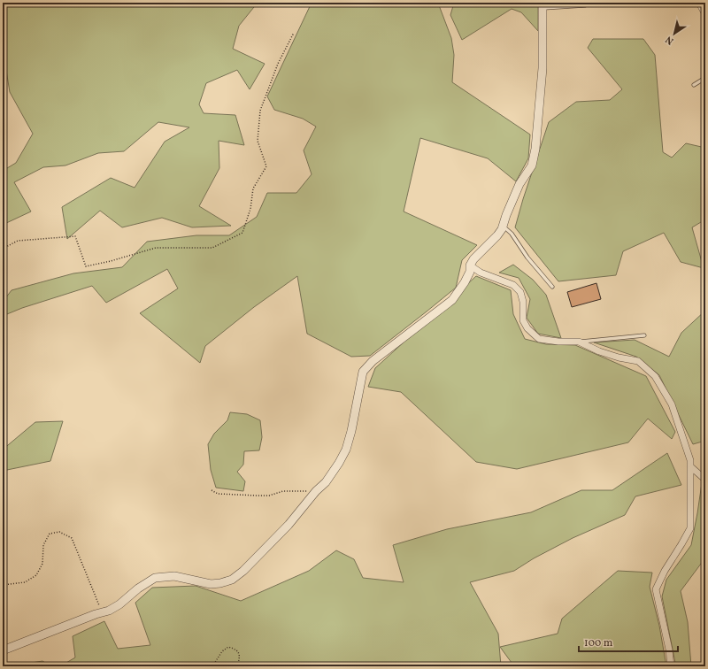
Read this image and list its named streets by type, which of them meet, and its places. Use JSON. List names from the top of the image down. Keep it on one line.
{"scale_bar":"100 m","north":"bottom left"}
